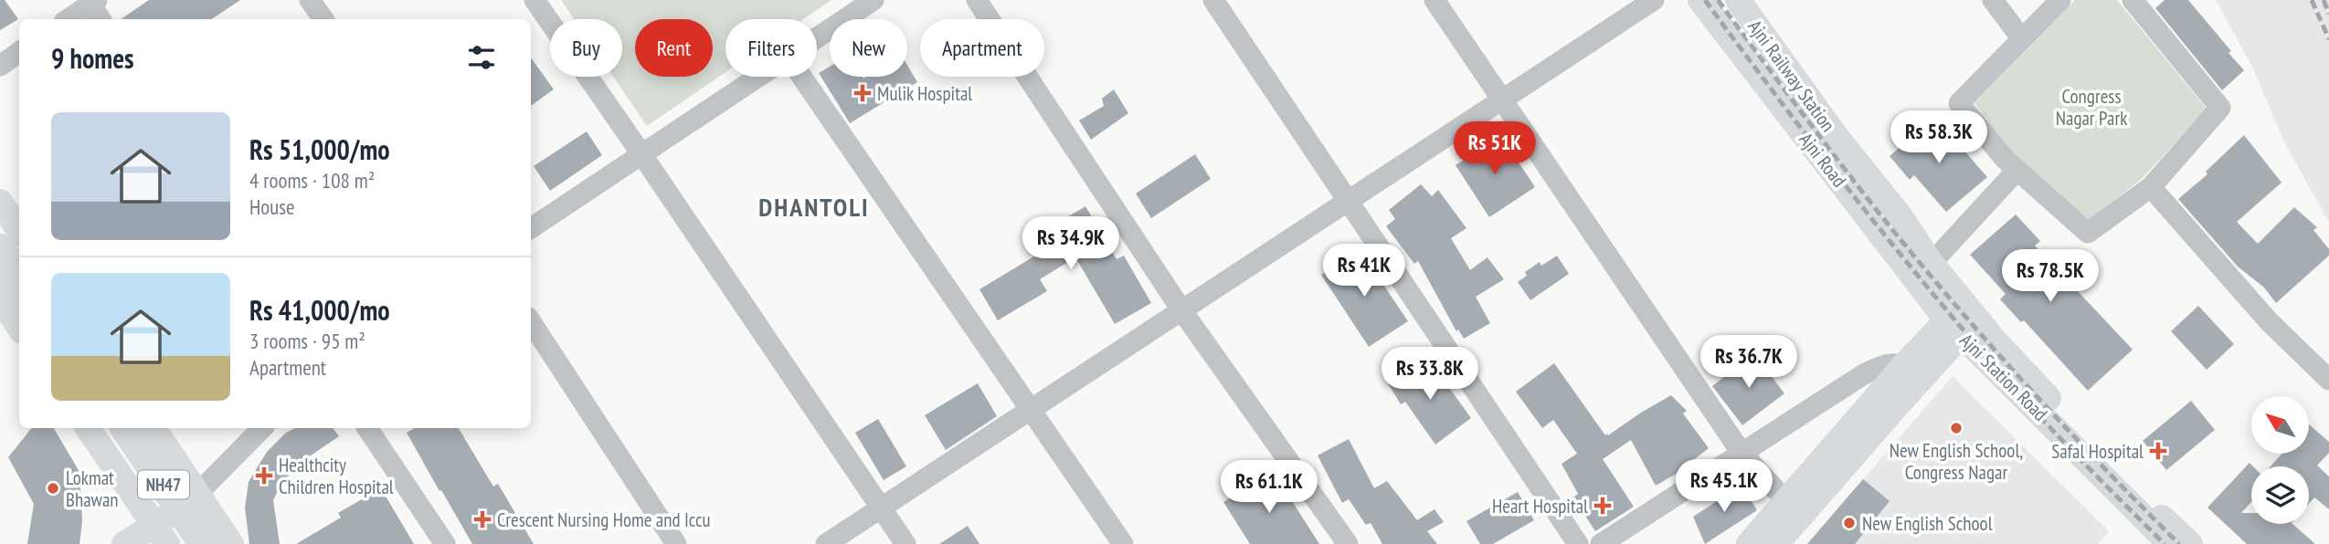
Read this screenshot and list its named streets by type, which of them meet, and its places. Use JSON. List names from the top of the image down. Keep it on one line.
{"streets":{"highway":["NH47"],"main road":["Ajni Railway Station","Ajni Road","Ajni Station Road"]},"crossings":[["Ajni Railway Station","Ajni Road"],["Ajni Road","Ajni Station Road"]],"districts":["DHANTOLI"],"parks":["Congress Nagar Park"],"places":{"health":["Mulik Hospital","Safal Hospital","Healthcity Children Hospital","Heart Hospital","Crescent Nursing Home and Iccu"],"other":["New English School, Congress Nagar","Lokmat Bhawan","New English School"]},"north":"top left","page":{"chip":["Buy","Rent","Filters","New","Apartment"],"heading":"9 homes","list":[{"name":"Rs 51,000/mo","note":"4 rooms · 108 m² · House"},{"name":"Rs 41,000/mo","note":"3 rooms · 95 m² · Apartment"}],"price":["Rs 58.3K","Rs 51K","Rs 34.9K","Rs 41K","Rs 78.5K","Rs 36.7K","Rs 33.8K","Rs 45.1K","Rs 61.1K"]}}
